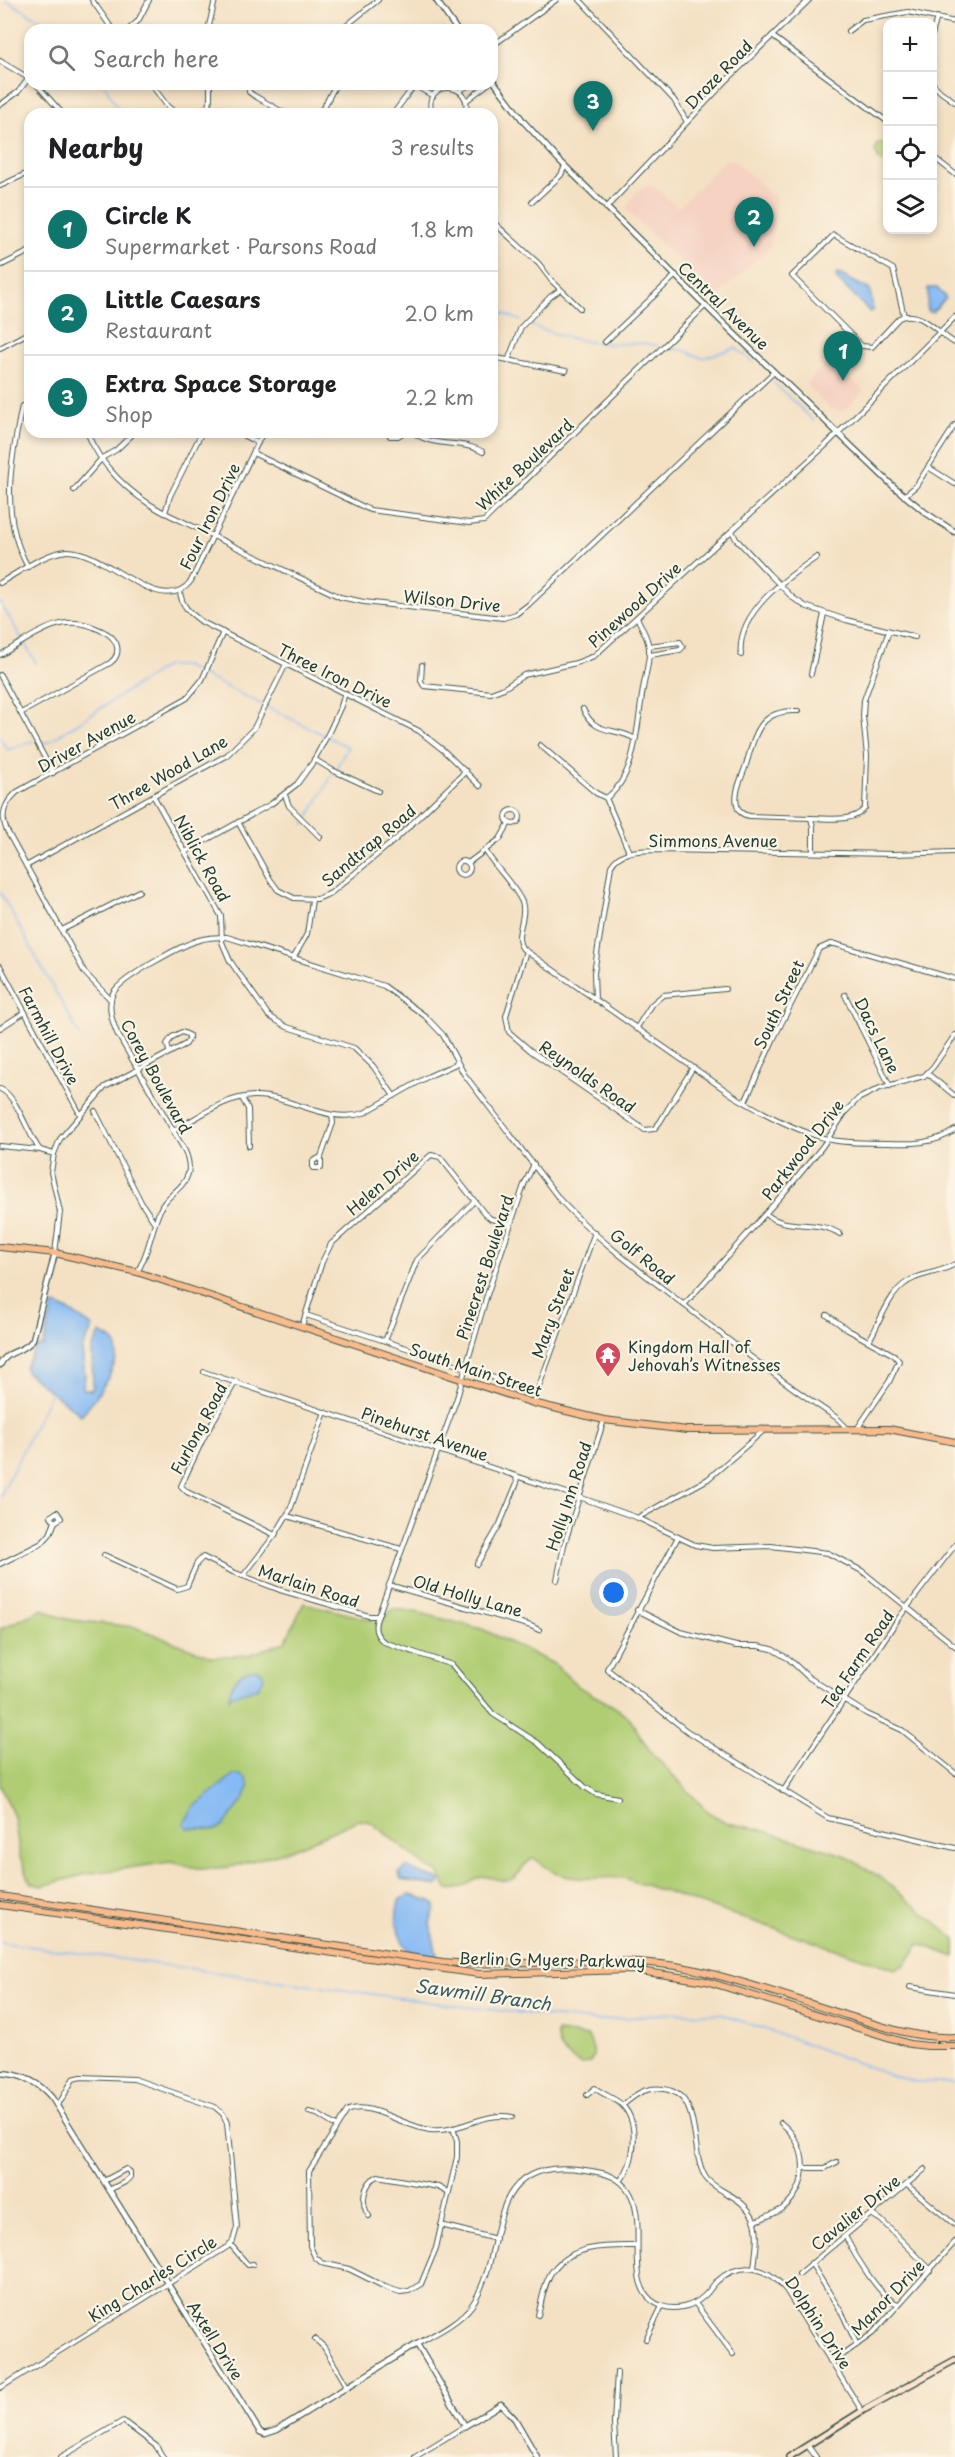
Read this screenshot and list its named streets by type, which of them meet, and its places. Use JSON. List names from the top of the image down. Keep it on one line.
{"streets":{"main road":["South Main Street","Berlin G Myers Parkway"],"street":["Droze Road","Central Avenue","White Boulevard","Four Iron Drive","Wilson Drive","Pinewood Drive","Three Iron Drive","Driver Avenue","Three Wood Lane","Simmons Avenue","Sandtrap Road","Niblick Road","South Street","Farmhill Drive","Dacs Lane","Corey Boulevard","Reynolds Road","Parkwood Drive","Helen Drive","Golf Road","Pinecrest Boulevard","Mary Street","Furlong Road","Pinehurst Avenue","Holly Inn Road","Marlain Road","Old Holly Lane","Tea Farm Road","Cavalier Drive","King Charles Circle","Manor Drive","Dolphin Drive","Axtell Drive"]},"crossings":[["Droze Road","Central Avenue"],["Central Avenue","White Boulevard"],["Central Avenue","Wilson Drive"],["Central Avenue","Pinewood Drive"],["White Boulevard","Four Iron Drive"],["Four Iron Drive","Wilson Drive"],["Four Iron Drive","Three Iron Drive"],["Three Iron Drive","Driver Avenue"],["Three Iron Drive","Three Wood Lane"],["Three Iron Drive","Sandtrap Road"],["Driver Avenue","Three Wood Lane"],["Driver Avenue","Corey Boulevard"],["Three Wood Lane","Niblick Road"],["Dacs Lane","Parkwood Drive"],["Corey Boulevard","South Main Street"],["Parkwood Drive","Golf Road"],["Helen Drive","Pinecrest Boulevard"],["Helen Drive","South Main Street"],["Golf Road","Pinecrest Boulevard"],["Golf Road","Mary Street"],["Golf Road","South Main Street"],["Pinecrest Boulevard","South Main Street"],["Pinecrest Boulevard","Pinehurst Avenue"],["Pinecrest Boulevard","Marlain Road"],["Pinecrest Boulevard","Old Holly Lane"],["Mary Street","South Main Street"],["South Main Street","Holly Inn Road"],["Furlong Road","Pinehurst Avenue"],["Pinehurst Avenue","Holly Inn Road"],["Pinehurst Avenue","Tea Farm Road"],["King Charles Circle","Axtell Drive"],["Manor Drive","Dolphin Drive"]],"water":["Sawmill Branch"],"places":{"temple":["Kingdom Hall of Jehovah’s Witnesses"]},"page":{"map_buttons":["+","−"],"search":"Search here","pins":["3","2","1"],"heading":["Nearby","3 results"],"list":[{"mark":"1","name":"Circle K","note":"Supermarket · Parsons Road","value":"1.8 km"},{"mark":"2","name":"Little Caesars","note":"Restaurant","value":"2.0 km"},{"mark":"3","name":"Extra Space Storage","note":"Shop","value":"2.2 km"}]}}
